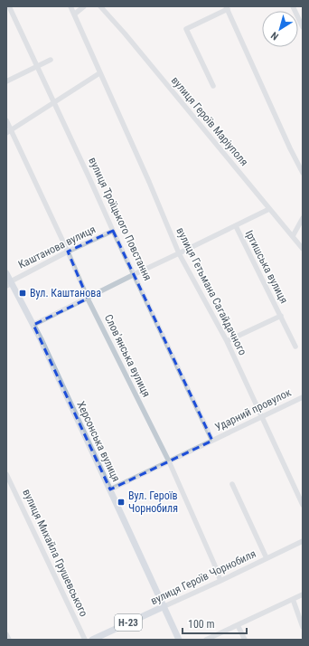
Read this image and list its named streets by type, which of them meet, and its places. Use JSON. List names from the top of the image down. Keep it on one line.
{"streets":{"main road":["Херсонська вулиця","вулиця Героїв Чорнобиля","Н-23"],"street":["вулиця Героїв Маріуполя","вулиця Троїцького Повстання","Каштанова вулиця","Іртишська вулиця","вулиця Гетьмана Сагайдачного","Словʼянська вулиця","Ударний провулок","вулиця Михайла Грушевського"]},"crossings":[["вулиця Троїцького Повстання","Каштанова вулиця"],["вулиця Троїцького Повстання","Ударний провулок"],["Каштанова вулиця","Словʼянська вулиця"],["Каштанова вулиця","Херсонська вулиця"],["Іртишська вулиця","вулиця Гетьмана Сагайдачного"],["вулиця Гетьмана Сагайдачного","Ударний провулок"],["Словʼянська вулиця","Ударний провулок"],["Словʼянська вулиця","вулиця Героїв Чорнобиля"],["Ударний провулок","Херсонська вулиця"],["Херсонська вулиця","вулиця Героїв Чорнобиля"]],"places":{"transit":["Вул. Каштанова","Вул. Героїв Чорнобиля"]},"scale_bar":"100 m","north":"bottom left"}
